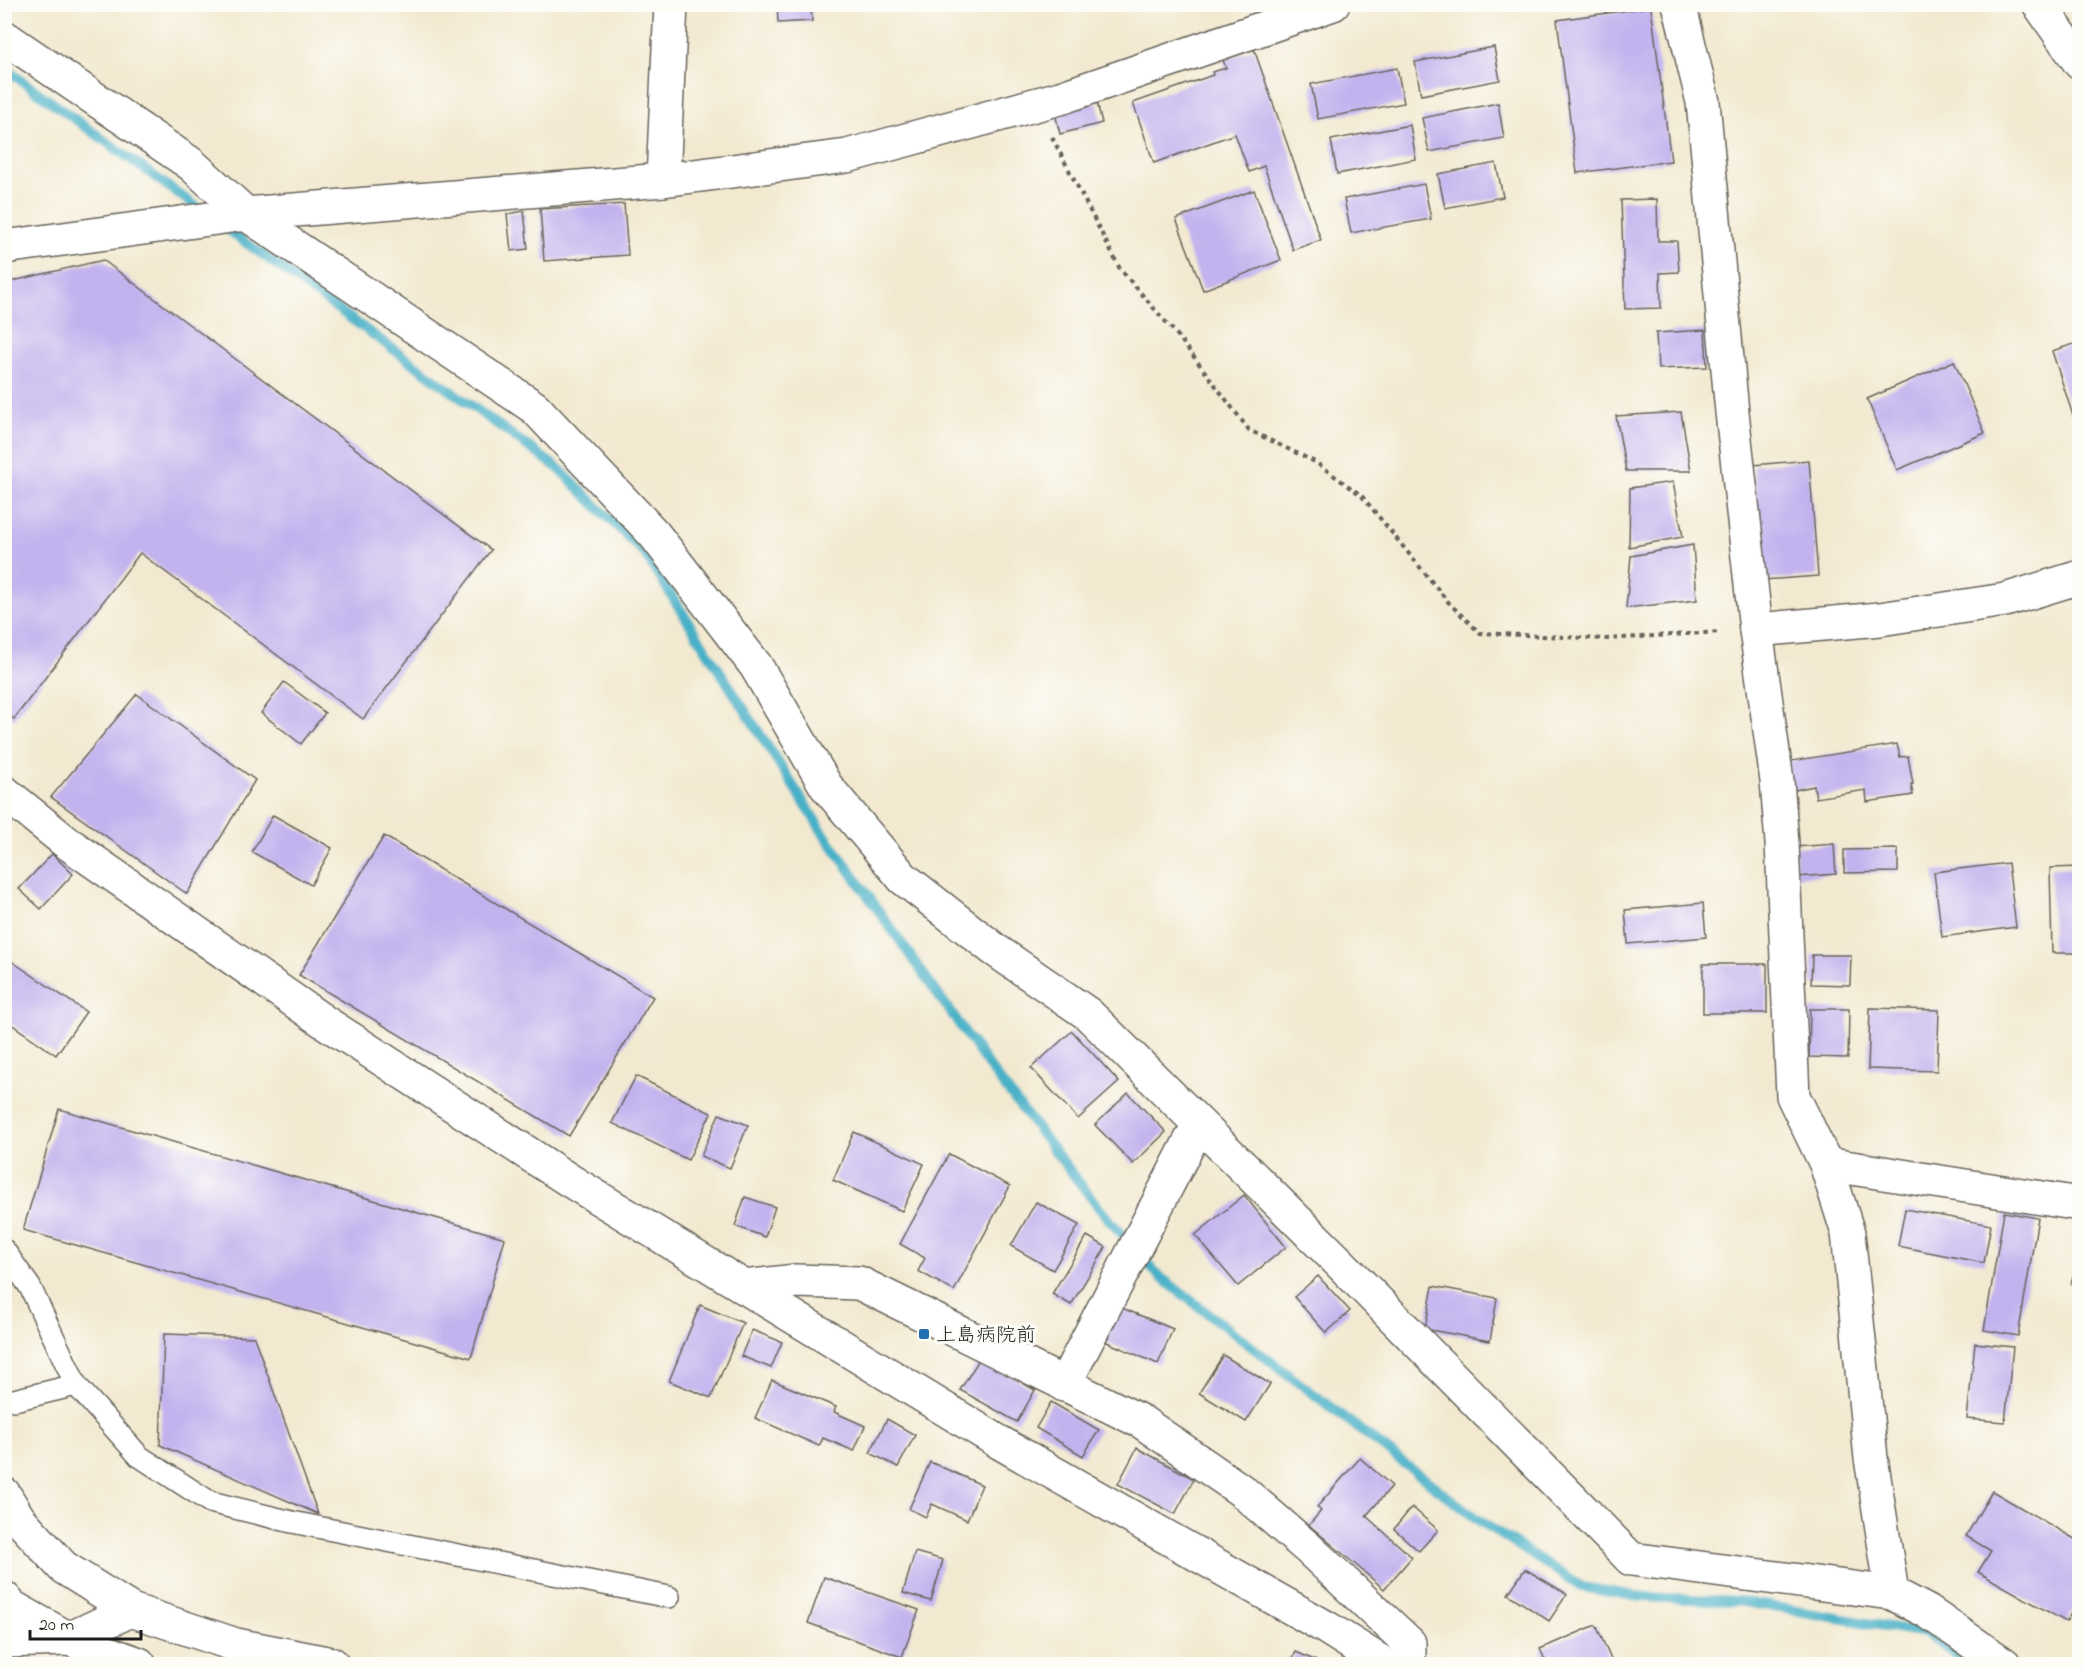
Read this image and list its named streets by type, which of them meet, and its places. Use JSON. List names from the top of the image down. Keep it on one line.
{"places":{"transit":["上島病院前"]},"scale_bar":"20 m"}
